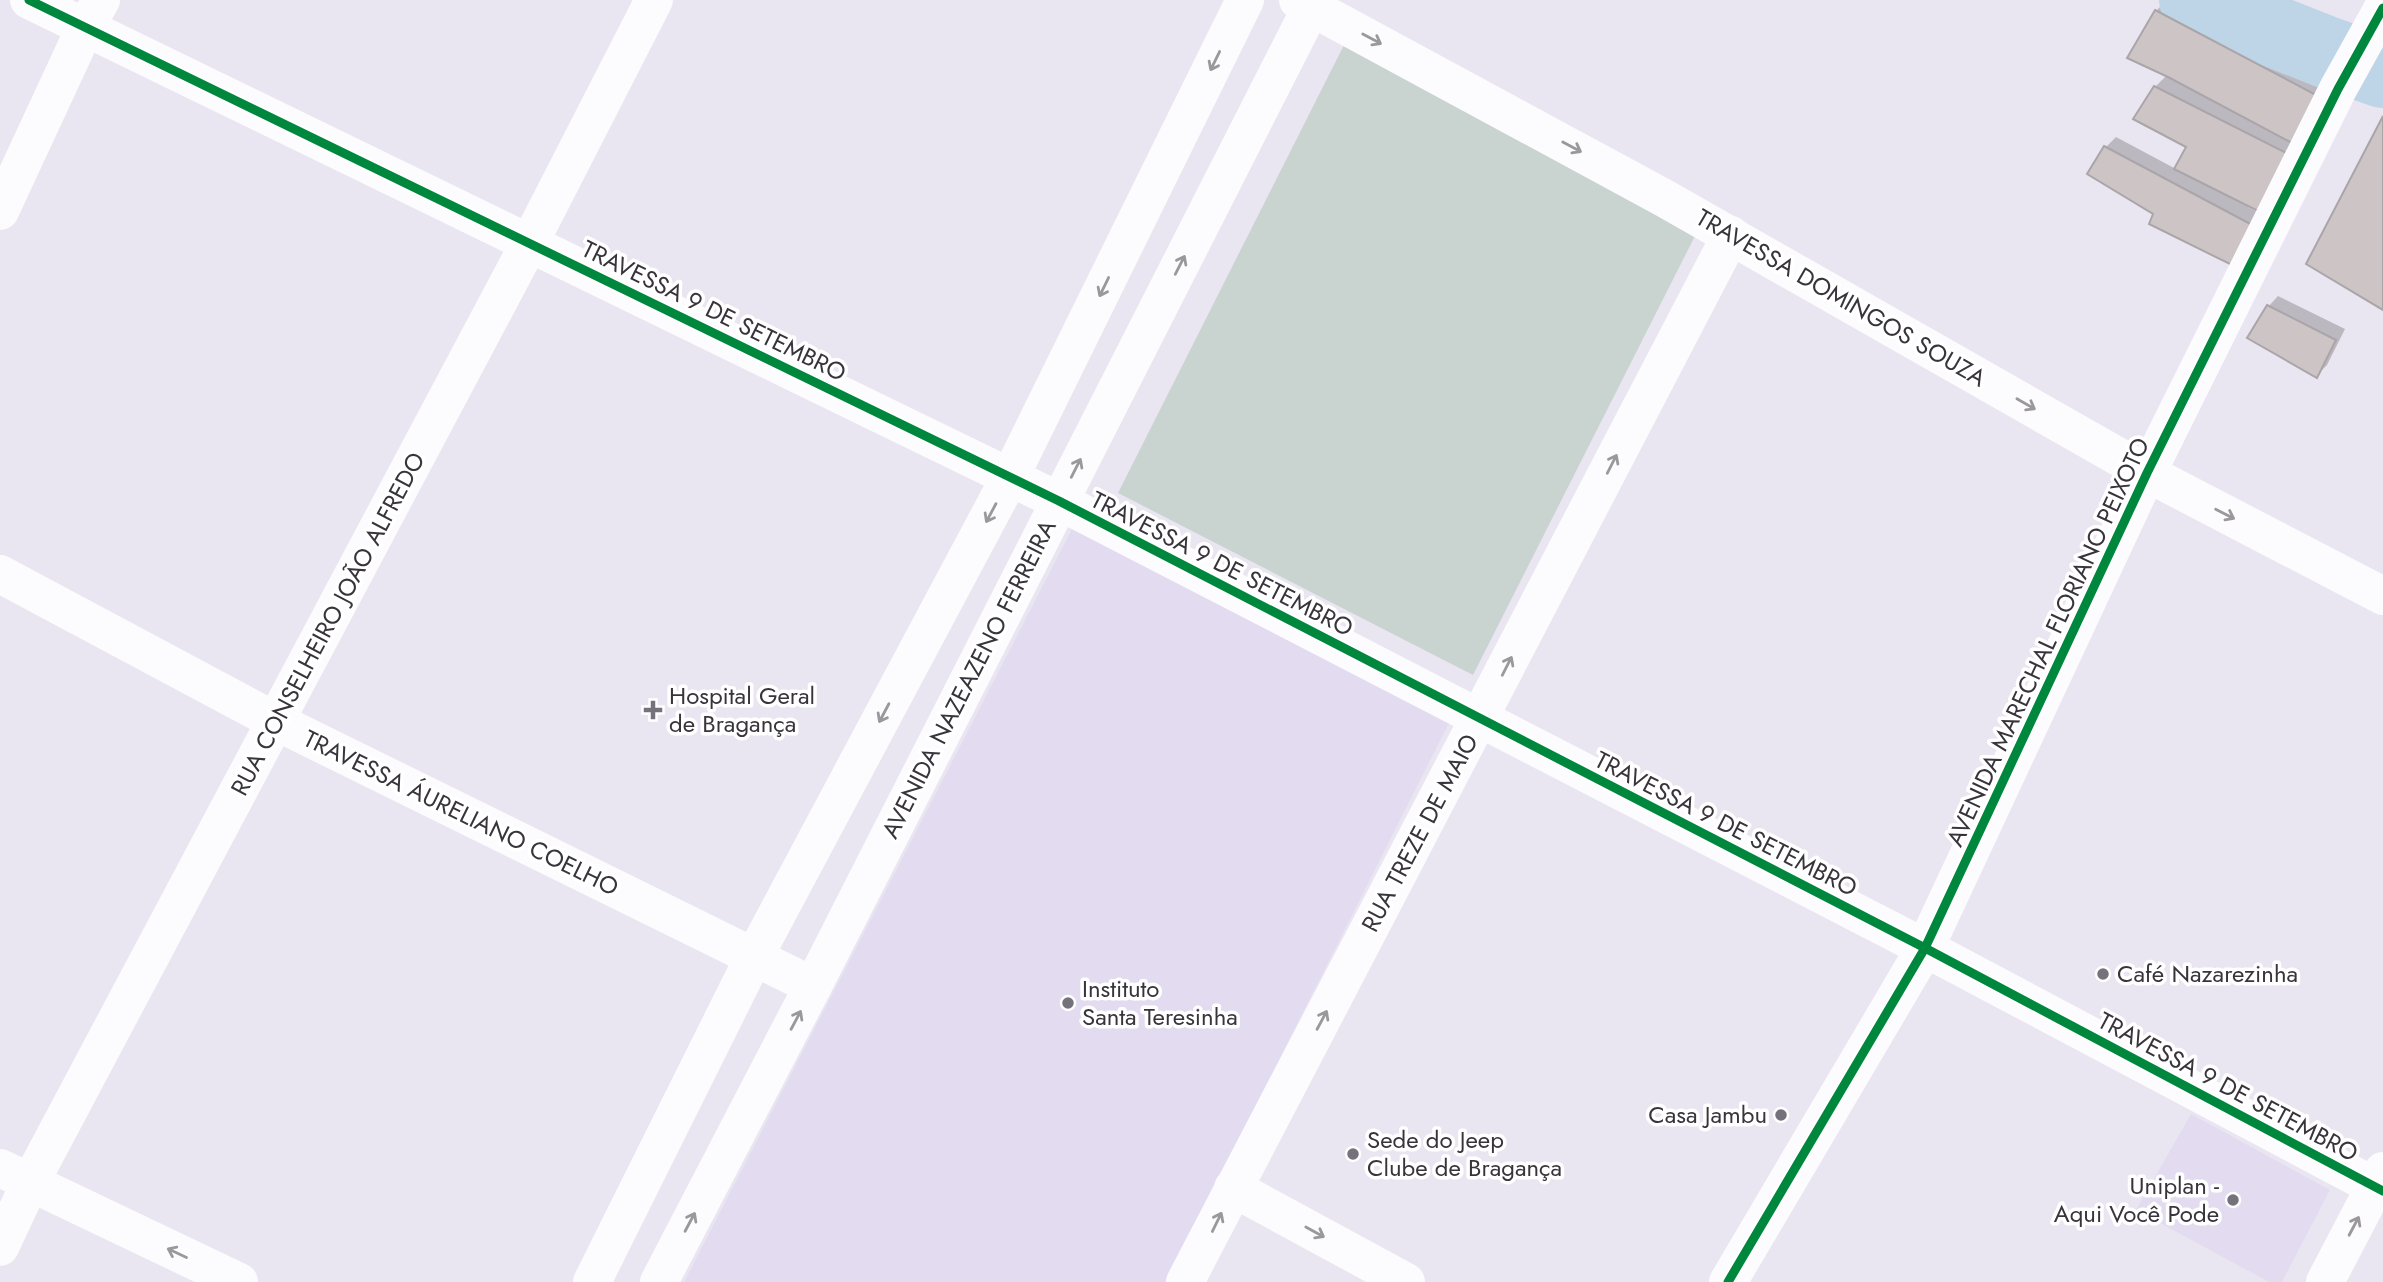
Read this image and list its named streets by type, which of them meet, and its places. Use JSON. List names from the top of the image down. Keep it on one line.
{"streets":{"street":["TRAVESSA DOMINGOS SOUZA","TRAVESSA 9 DE SETEMBRO","RUA CONSELHEIRO JOÃO ALFREDO","AVENIDA MARECHAL FLORIANO PEIXOTO","AVENIDA NAZEAZENO FERREIRA","TRAVESSA ÁURELIANO COELHO","RUA TREZE DE MAIO"]},"crossings":[["TRAVESSA DOMINGOS SOUZA","AVENIDA MARECHAL FLORIANO PEIXOTO"],["TRAVESSA DOMINGOS SOUZA","AVENIDA NAZEAZENO FERREIRA"],["TRAVESSA DOMINGOS SOUZA","RUA TREZE DE MAIO"],["TRAVESSA 9 DE SETEMBRO","RUA CONSELHEIRO JOÃO ALFREDO"],["TRAVESSA 9 DE SETEMBRO","AVENIDA MARECHAL FLORIANO PEIXOTO"],["TRAVESSA 9 DE SETEMBRO","AVENIDA NAZEAZENO FERREIRA"],["TRAVESSA 9 DE SETEMBRO","RUA TREZE DE MAIO"],["RUA CONSELHEIRO JOÃO ALFREDO","TRAVESSA ÁURELIANO COELHO"],["AVENIDA NAZEAZENO FERREIRA","TRAVESSA ÁURELIANO COELHO"]],"one_way":["TRAVESSA DOMINGOS SOUZA","RUA TREZE DE MAIO"],"places":{"health":["Hospital Geral de Bragança"],"other":["Café Nazarezinha","Instituto Santa Teresinha","Casa Jambu","Sede do Jeep Clube de Bragança","Uniplan - Aqui Você Pode"]}}
